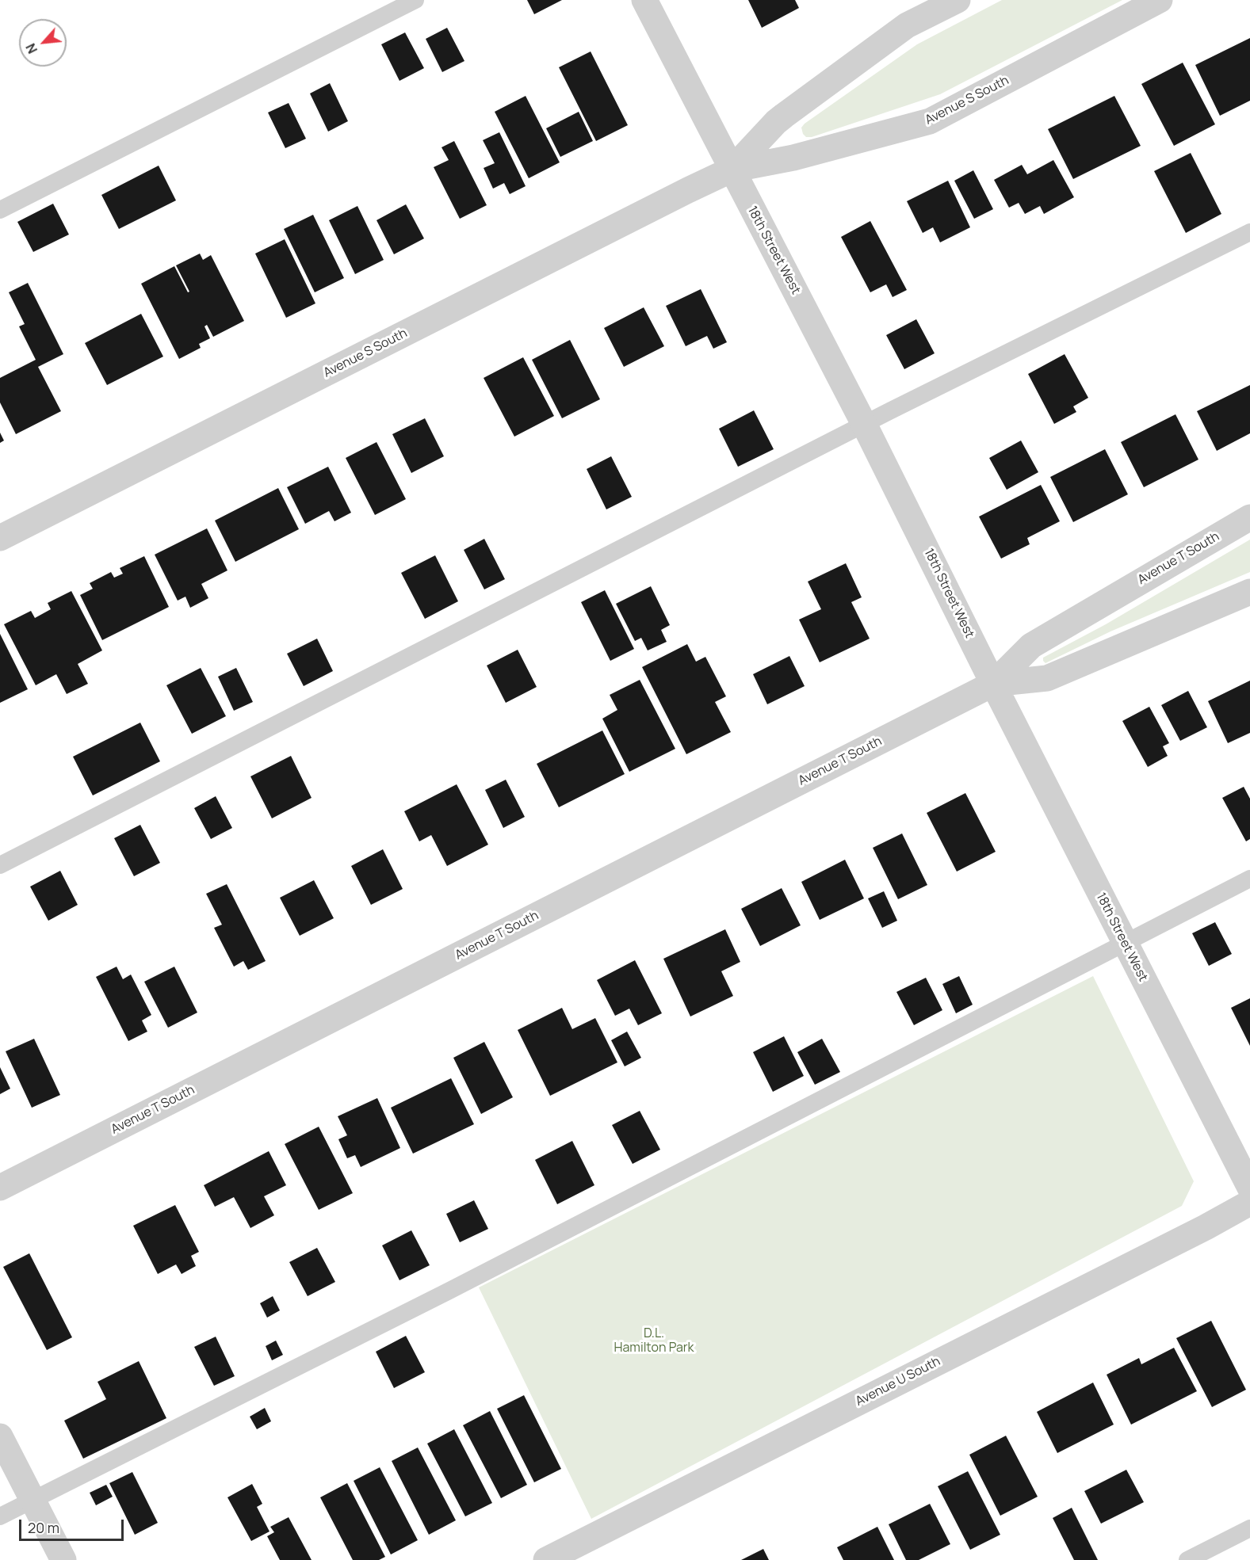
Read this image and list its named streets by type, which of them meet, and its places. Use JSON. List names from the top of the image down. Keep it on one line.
{"streets":{"street":["Avenue S South","18th Street West","Avenue T South","Avenue U South"]},"crossings":[["Avenue S South","18th Street West"],["18th Street West","Avenue T South"]],"parks":["D.L. Hamilton Park"],"scale_bar":"20 m","north":"bottom left"}
